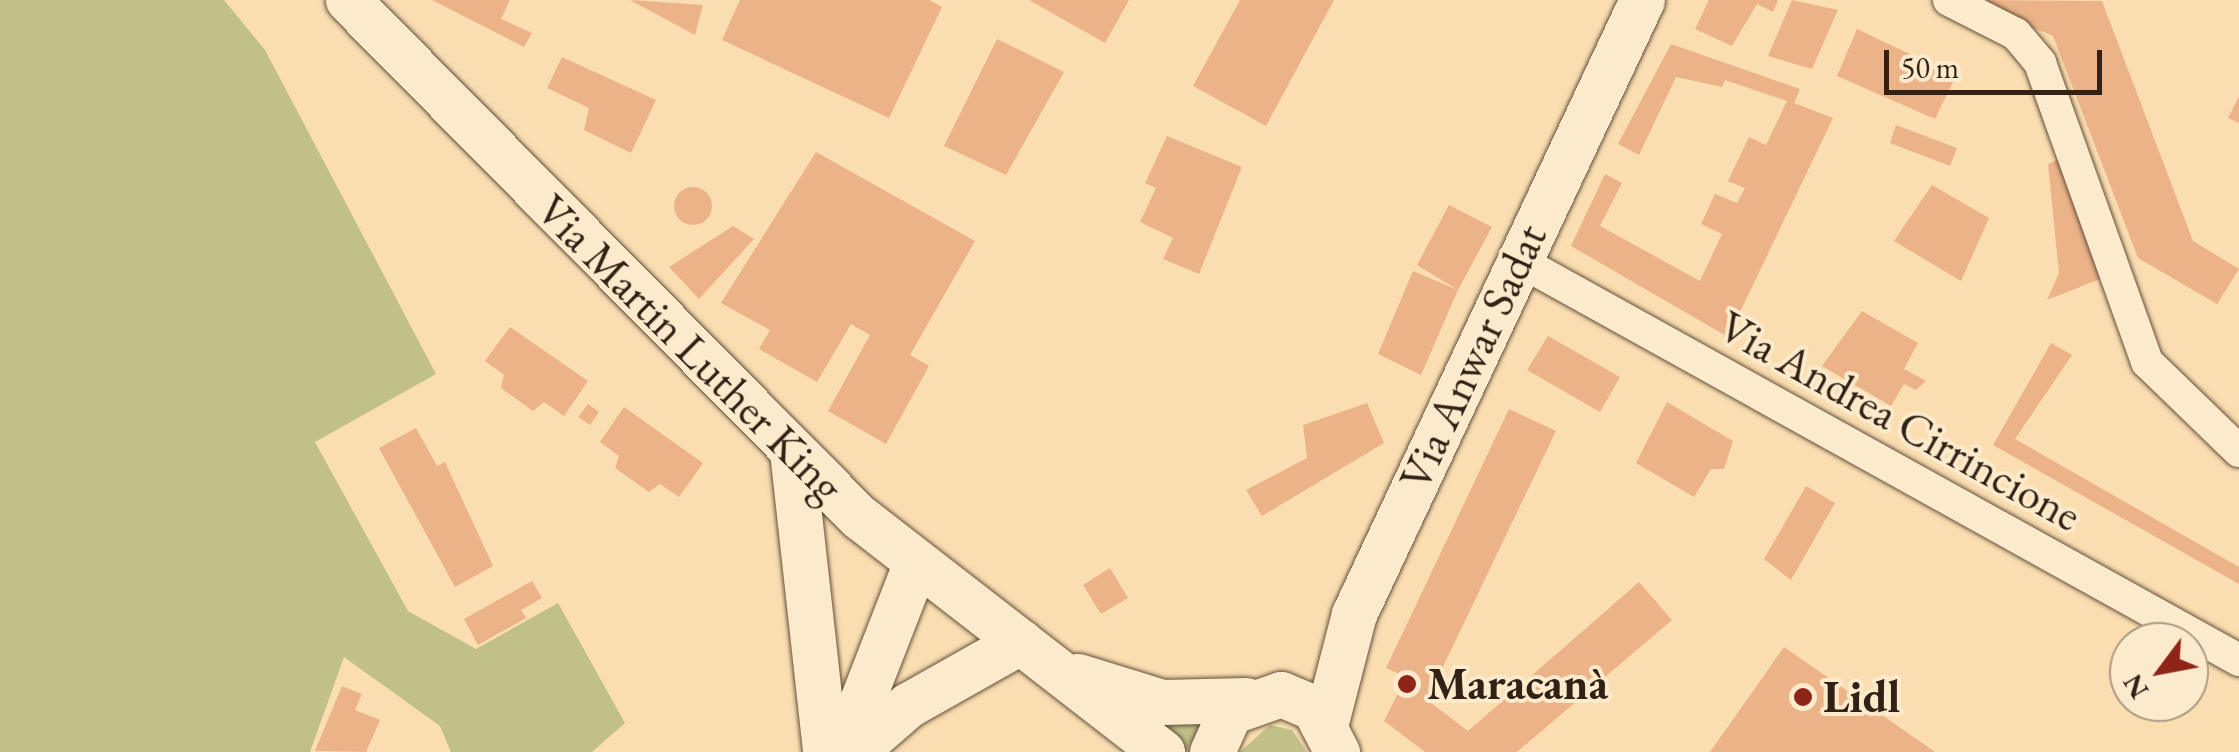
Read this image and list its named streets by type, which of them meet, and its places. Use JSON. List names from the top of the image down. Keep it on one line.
{"streets":{"street":["Via Martin Luther King","Via Anwar Sadat","Via Andrea Cirrincione"]},"crossings":[["Via Anwar Sadat","Via Andrea Cirrincione"]],"places":["Maracanà","Lidl"],"scale_bar":"50 m","north":"bottom left"}
